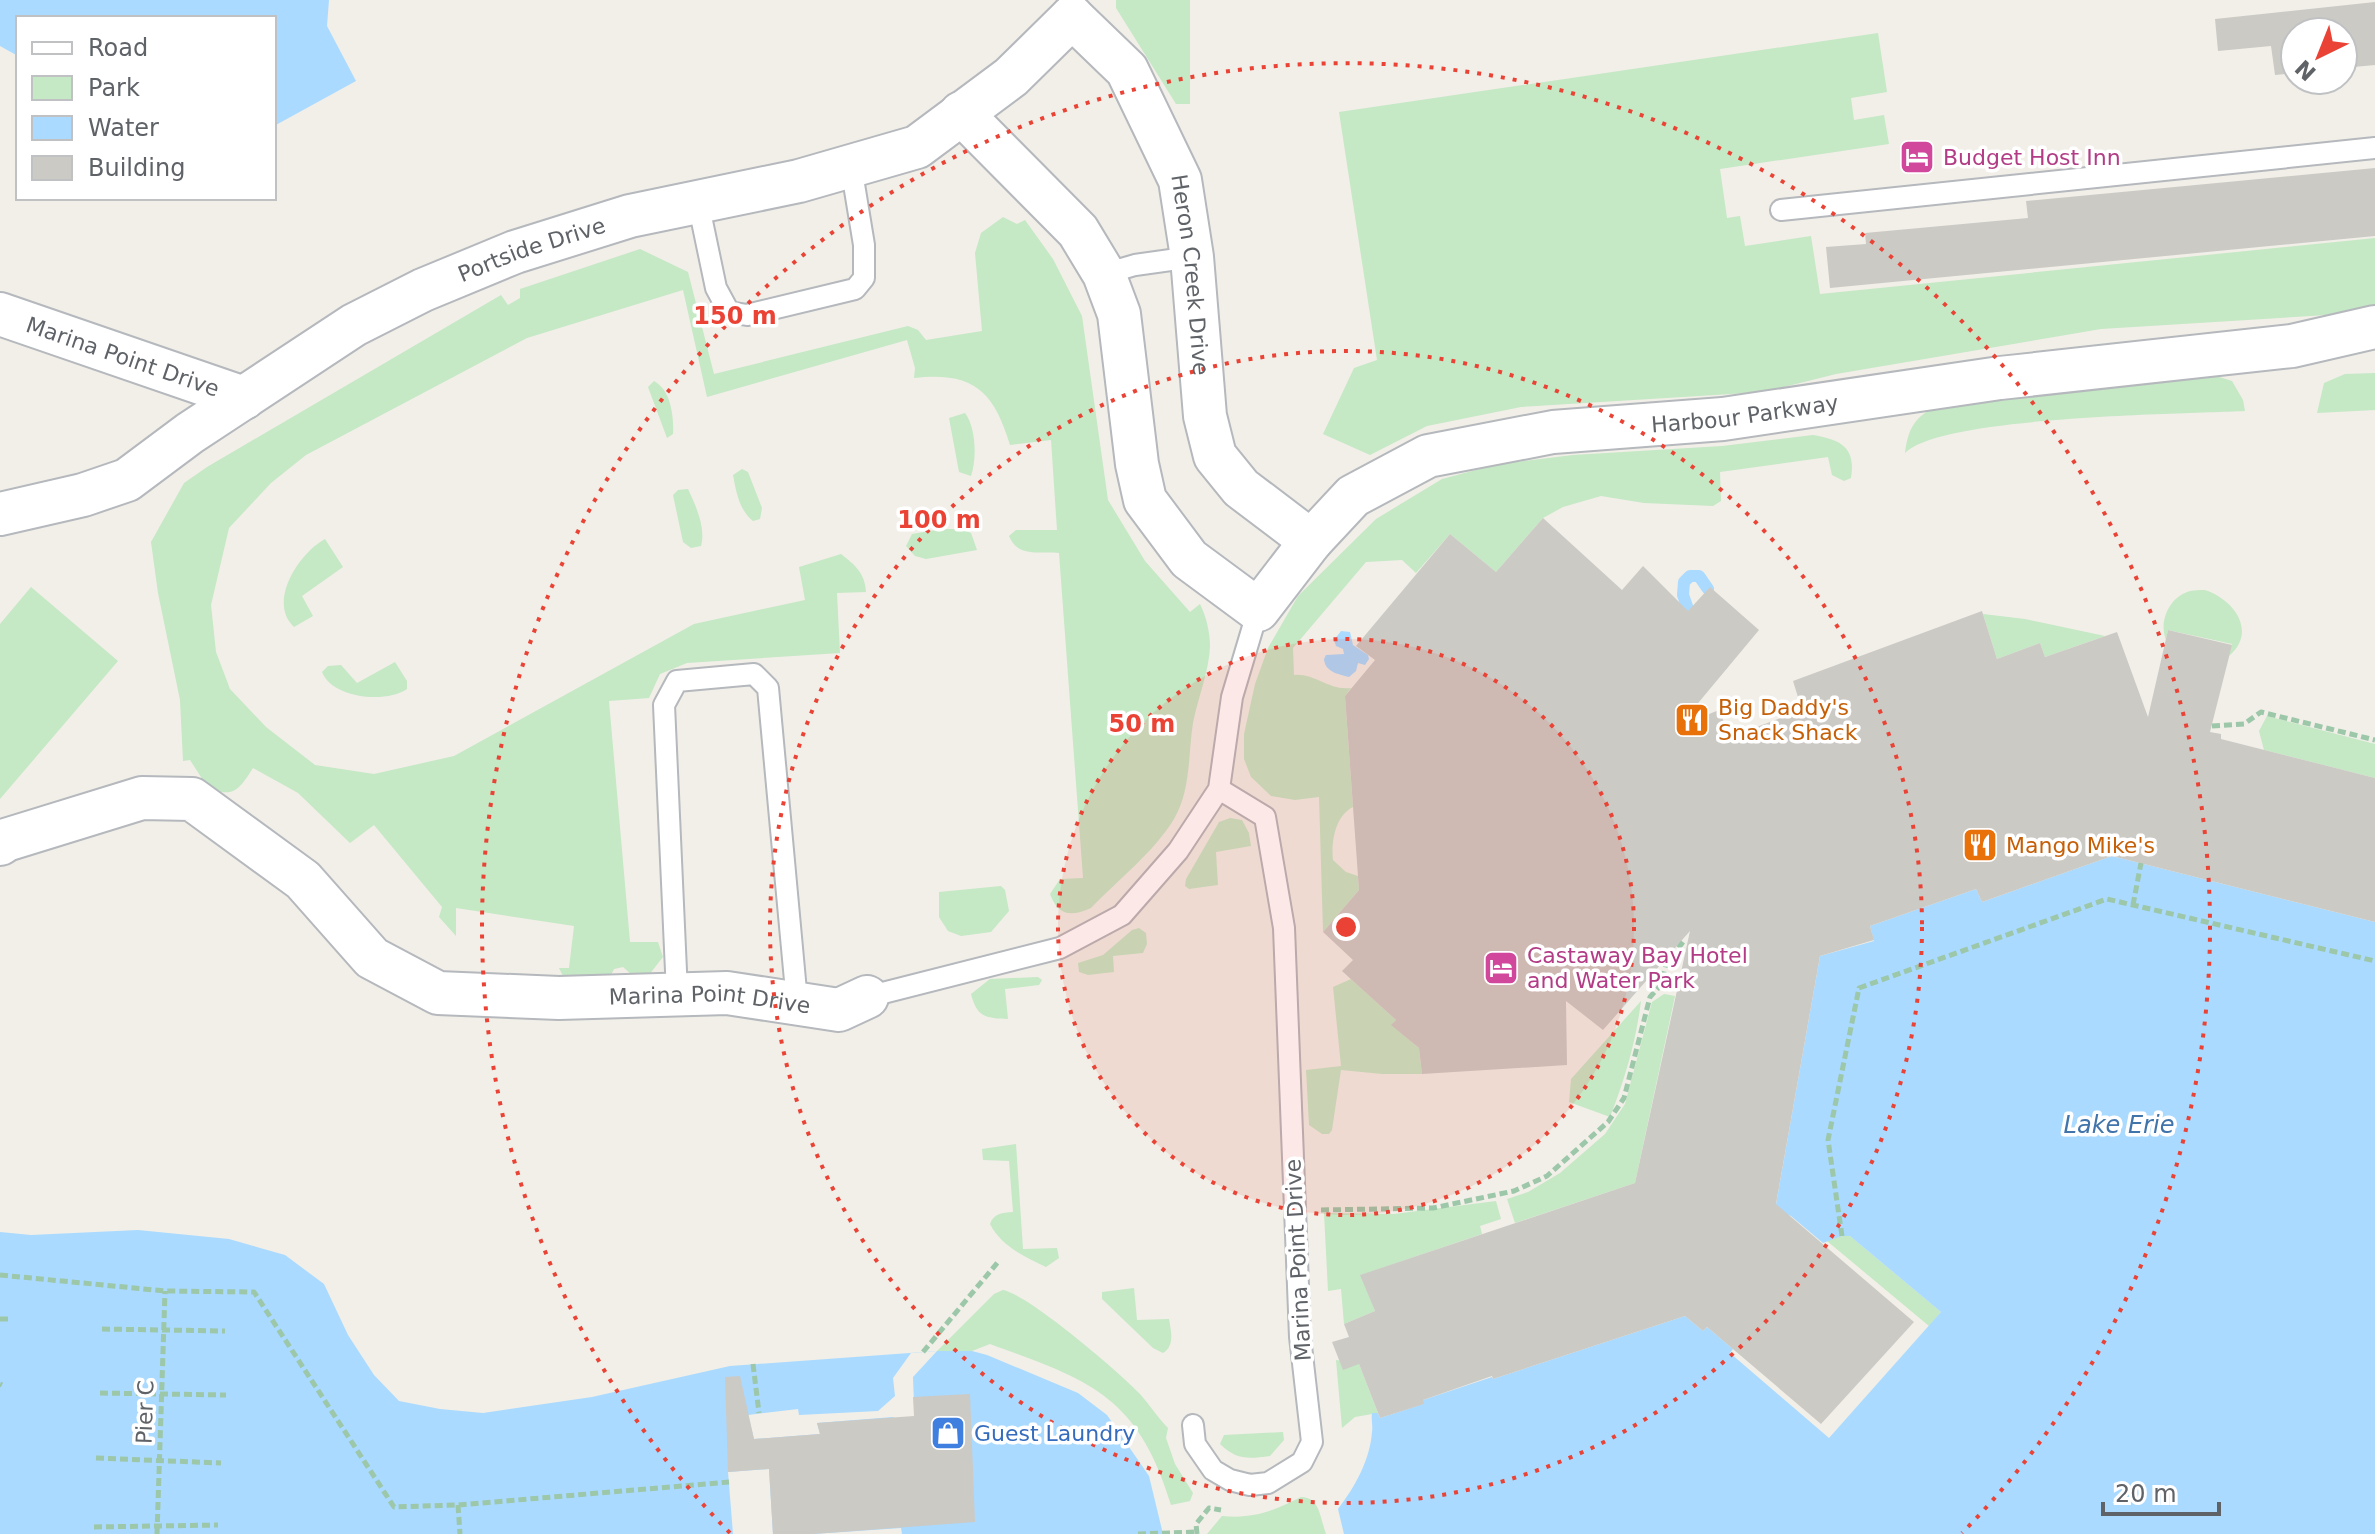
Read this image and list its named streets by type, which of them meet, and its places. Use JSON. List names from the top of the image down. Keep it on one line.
{"streets":{"street":["Portside Drive","Heron Creek Drive","Marina Point Drive","Harbour Parkway"],"path":["Pier C"]},"crossings":[["Portside Drive","Heron Creek Drive"],["Portside Drive","Marina Point Drive"],["Heron Creek Drive","Harbour Parkway"],["Marina Point Drive","Harbour Parkway"]],"water":["Lake Erie"],"places":{"hotel":["Budget Host Inn","Castaway Bay Hotel and Water Park"],"restaurant":["Big Daddy's Snack Shack","Mango Mike's"],"shop":["Guest Laundry"]},"legend":["Road","Park","Water","Building"],"scale_bar":"20 m","north":"bottom left","rings":["150 m","100 m","50 m"]}
